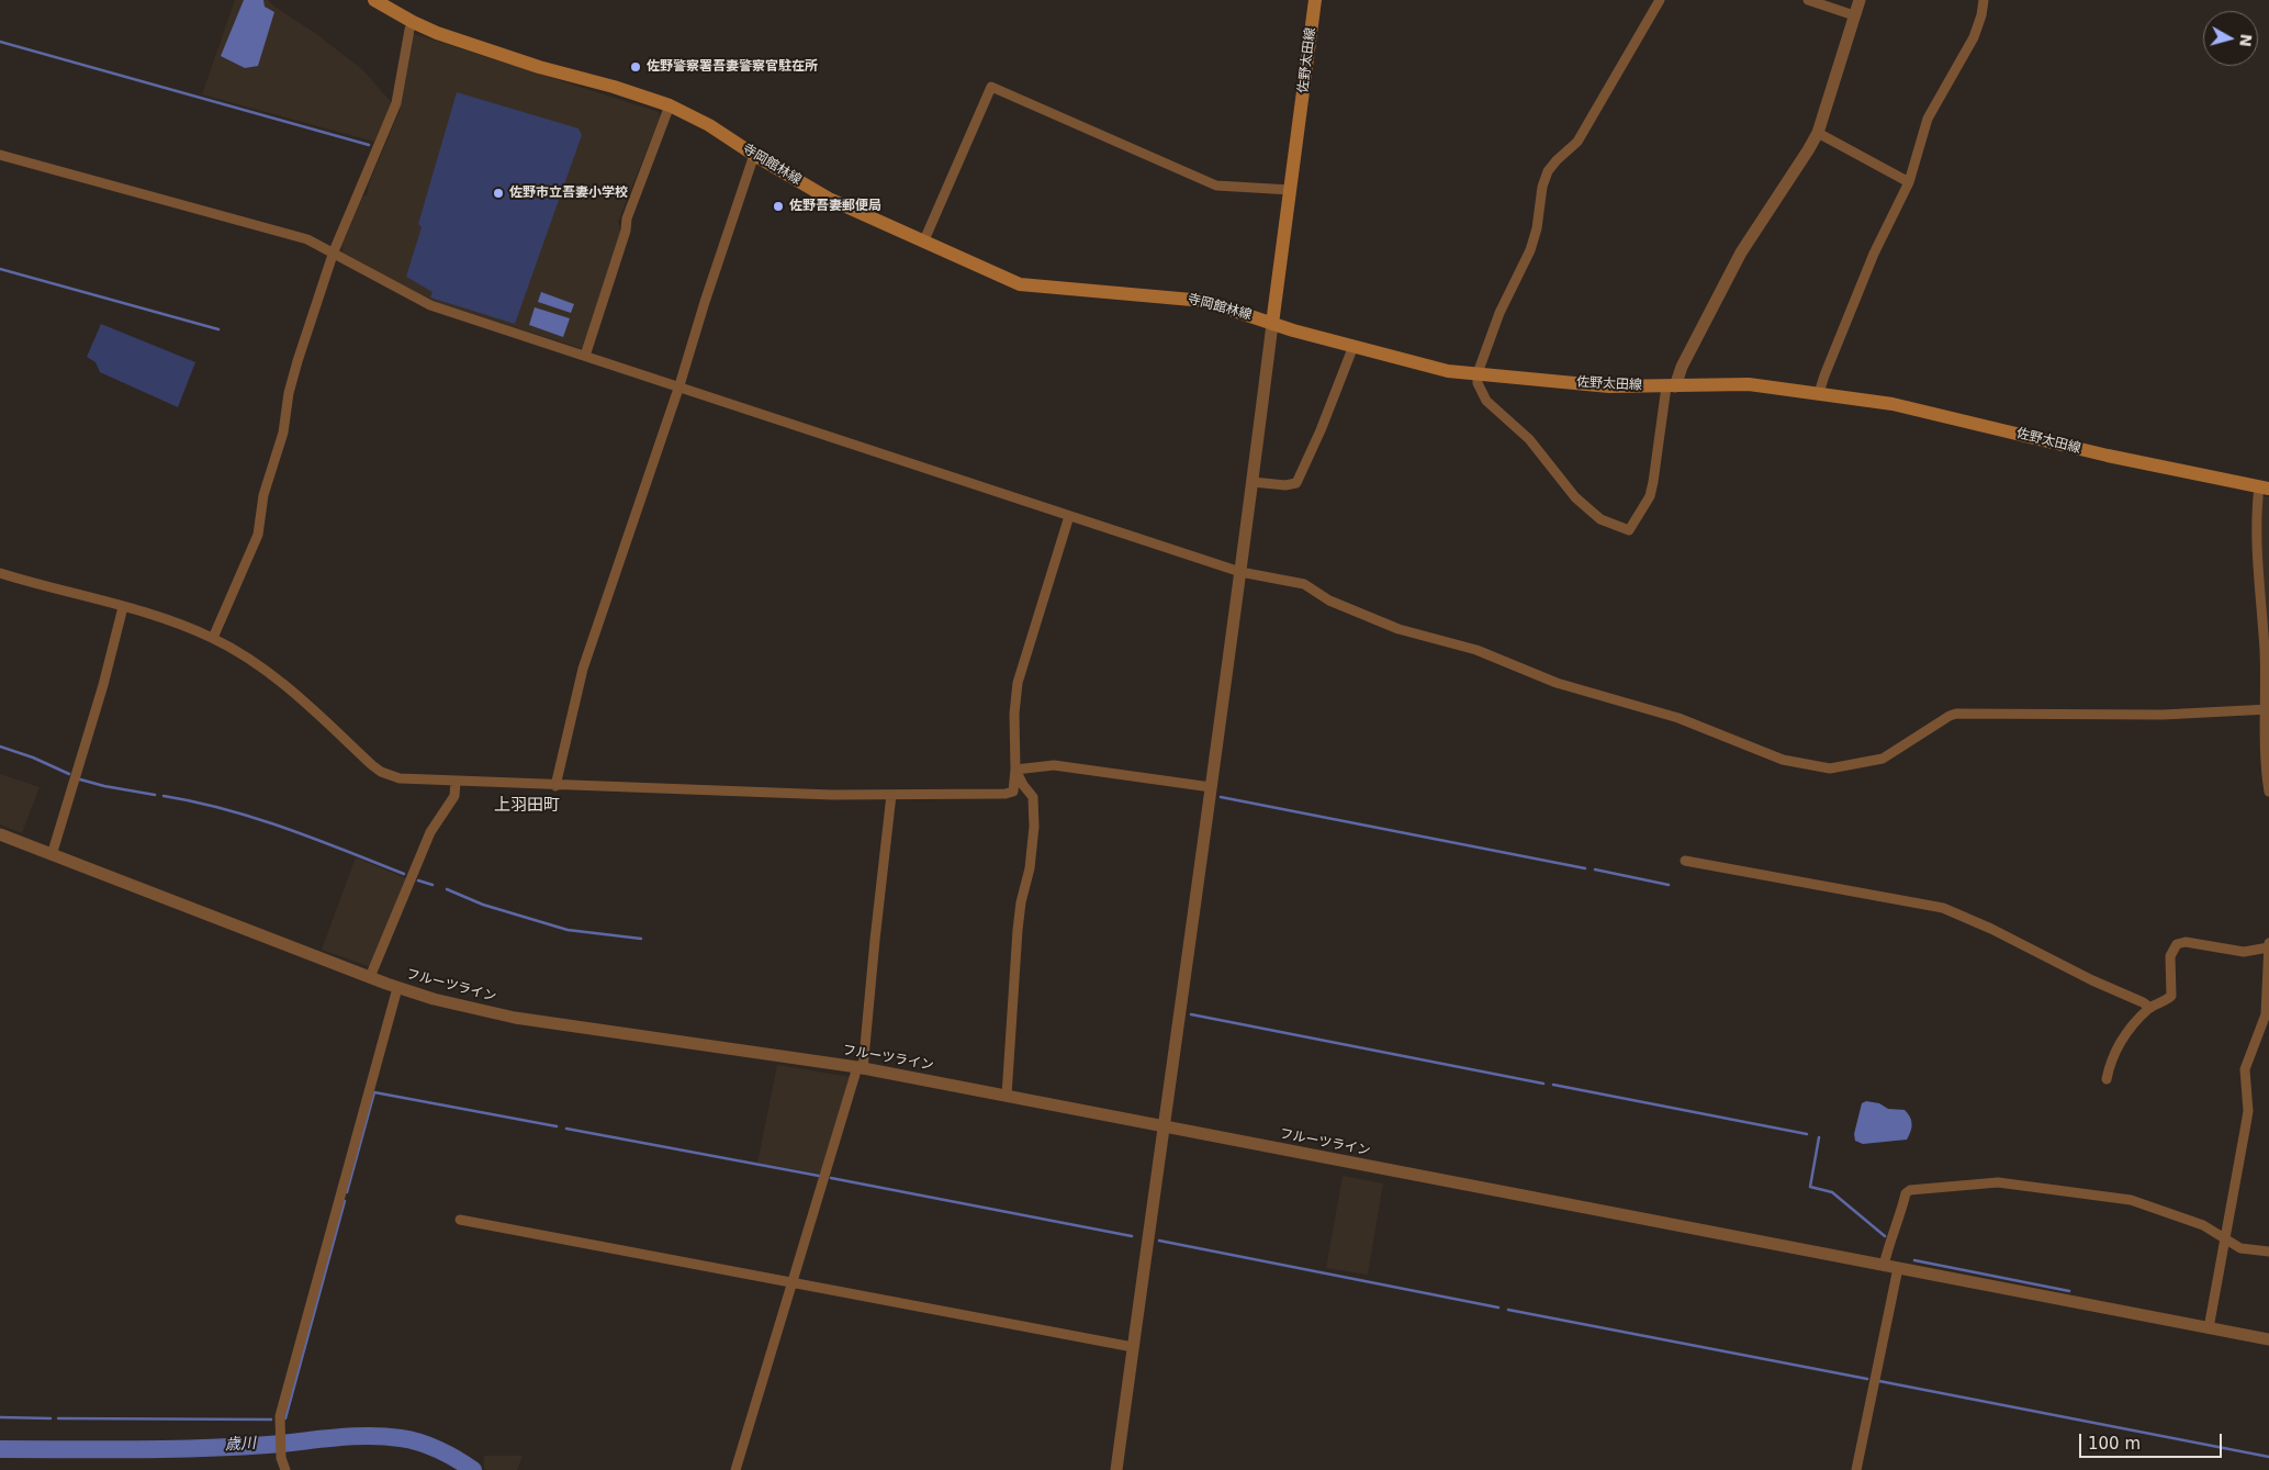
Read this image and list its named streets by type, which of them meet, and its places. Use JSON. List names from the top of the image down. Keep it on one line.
{"streets":{"main road":["佐野太田線","寺岡館林線"],"street":["フルーツライン"]},"crossings":[["佐野太田線","寺岡館林線"]],"districts":["上羽田町"],"water":["歳川"],"places":["佐野警察署吾妻警察官駐在所","佐野市立吾妻小学校","佐野吾妻郵便局"],"scale_bar":"100 m","north":"right"}
